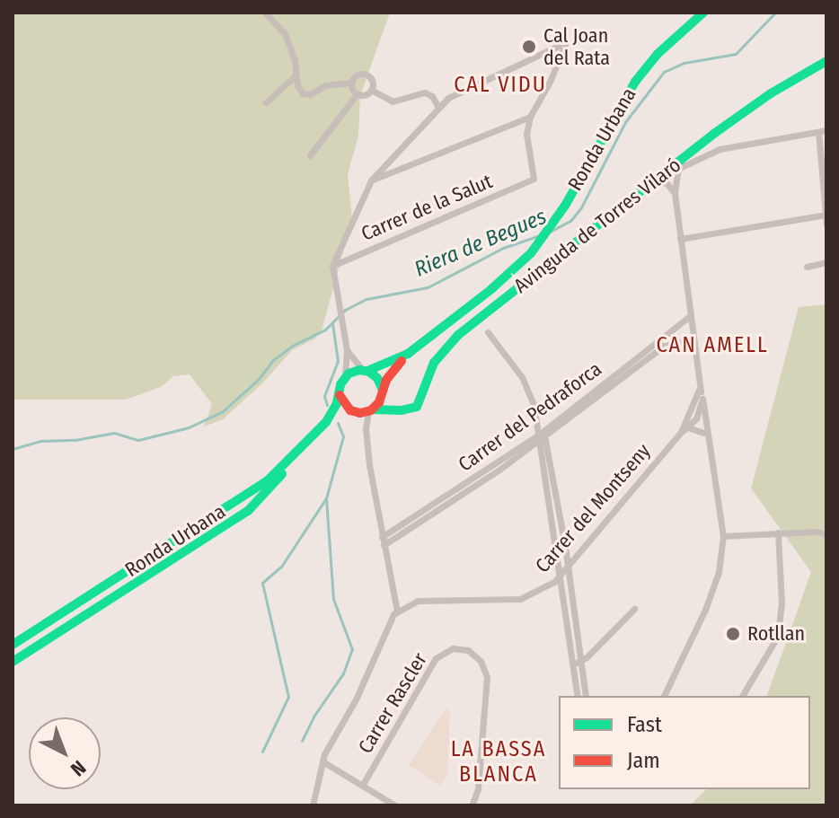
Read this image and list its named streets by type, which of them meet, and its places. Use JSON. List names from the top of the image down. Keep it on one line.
{"streets":{"main road":["Ronda Urbana","Avinguda de Torres Vilaró"],"street":["Carrer de la Salut","Carrer del Pedraforca","Carrer del Montseny","Carrer Rascler"]},"crossings":[["Carrer del Pedraforca","Carrer del Montseny"]],"districts":["CAL VIDU","CAN AMELL","LA BASSA BLANCA"],"water":["Riera de Begues"],"places":["Cal Joan del Rata","Rotllan"],"legend":["Fast","Jam"],"north":"bottom right"}
